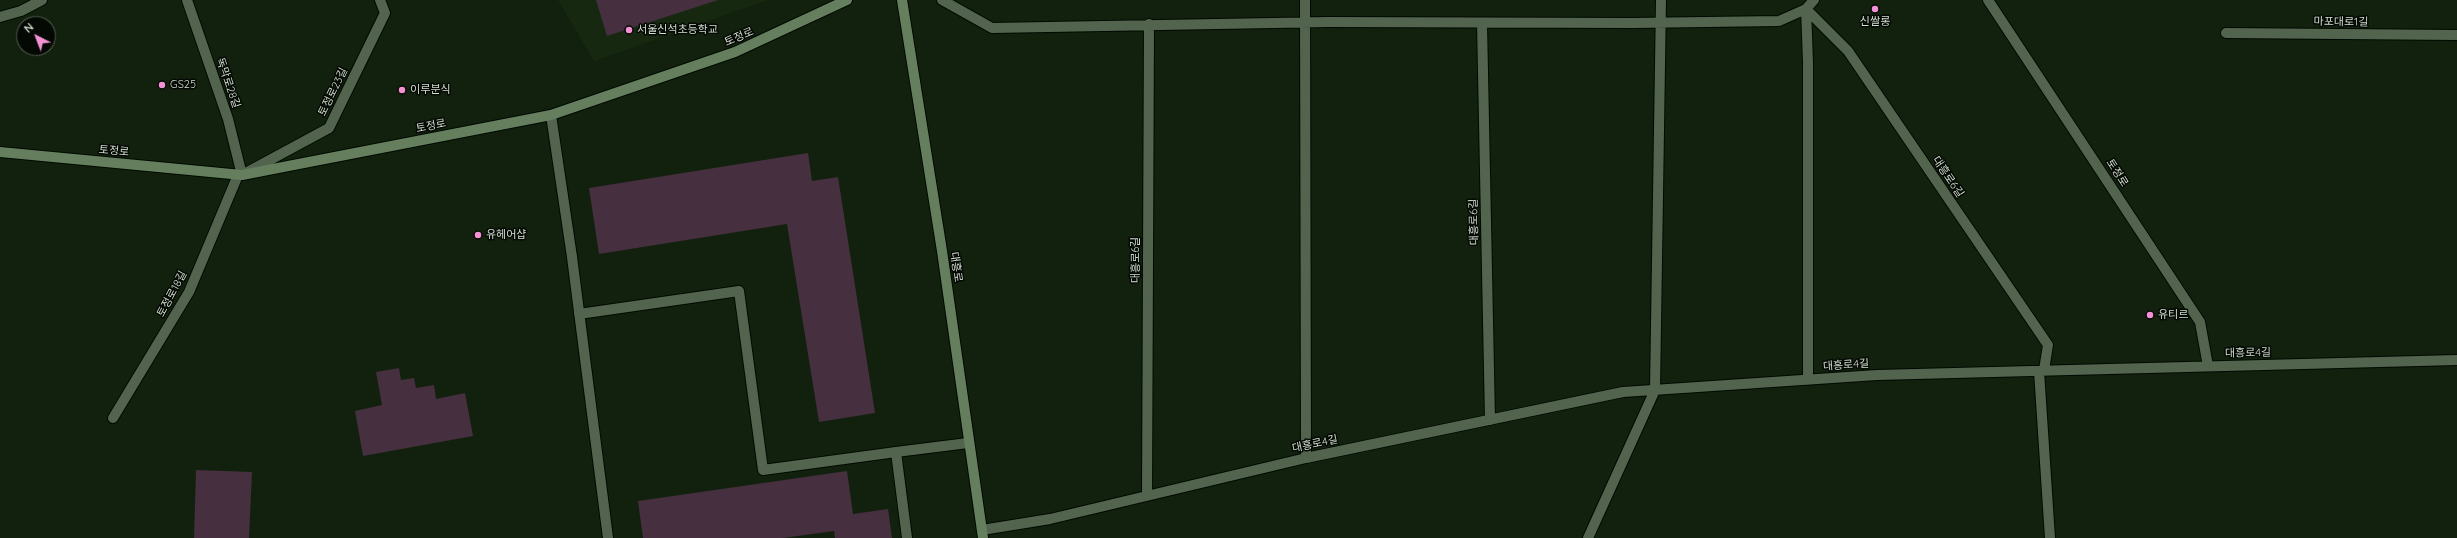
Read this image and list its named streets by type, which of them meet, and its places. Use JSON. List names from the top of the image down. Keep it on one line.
{"streets":{"main road":["토정로","대흥로"],"street":["마포대로1길","독막로28길","토정로23길","대흥로6길","토정로18길","대흥로4길"]},"crossings":[["토정로","독막로28길"],["토정로","토정로23길"],["토정로","토정로18길"],["토정로","대흥로4길"],["독막로28길","토정로23길"],["독막로28길","토정로18길"],["토정로23길","토정로18길"],["대흥로6길","대흥로4길"],["대흥로","대흥로4길"]],"places":["신쌀롱","서울신석초등학교","GS25","이루분식","유헤어샵","유티르"],"north":"top left"}
